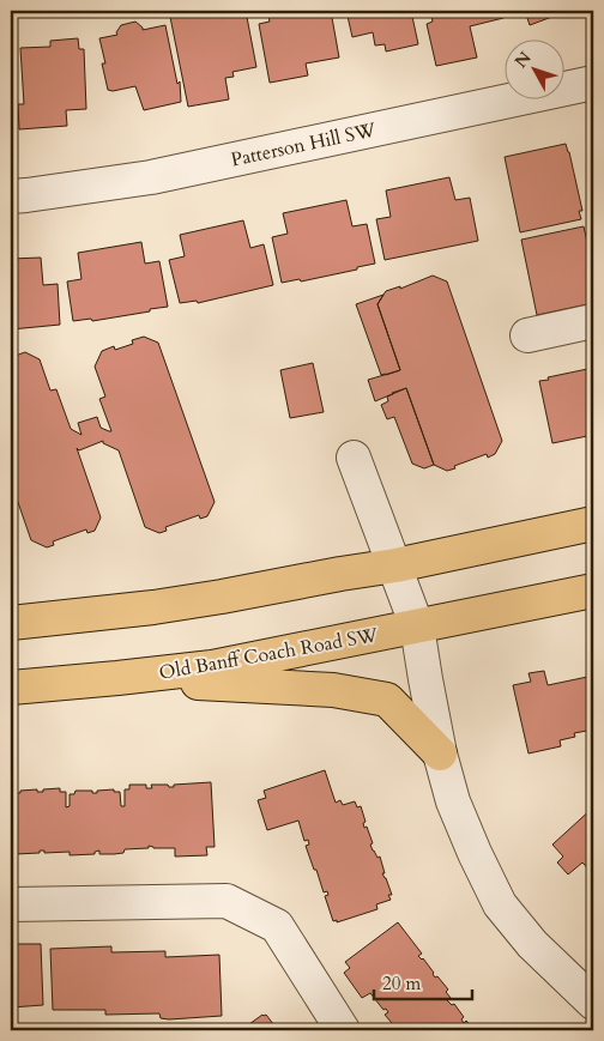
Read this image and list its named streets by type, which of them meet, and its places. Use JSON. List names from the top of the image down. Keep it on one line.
{"streets":{"main road":["Old Banff Coach Road SW"],"street":["Patterson Hill SW"]},"scale_bar":"20 m","north":"top left"}
